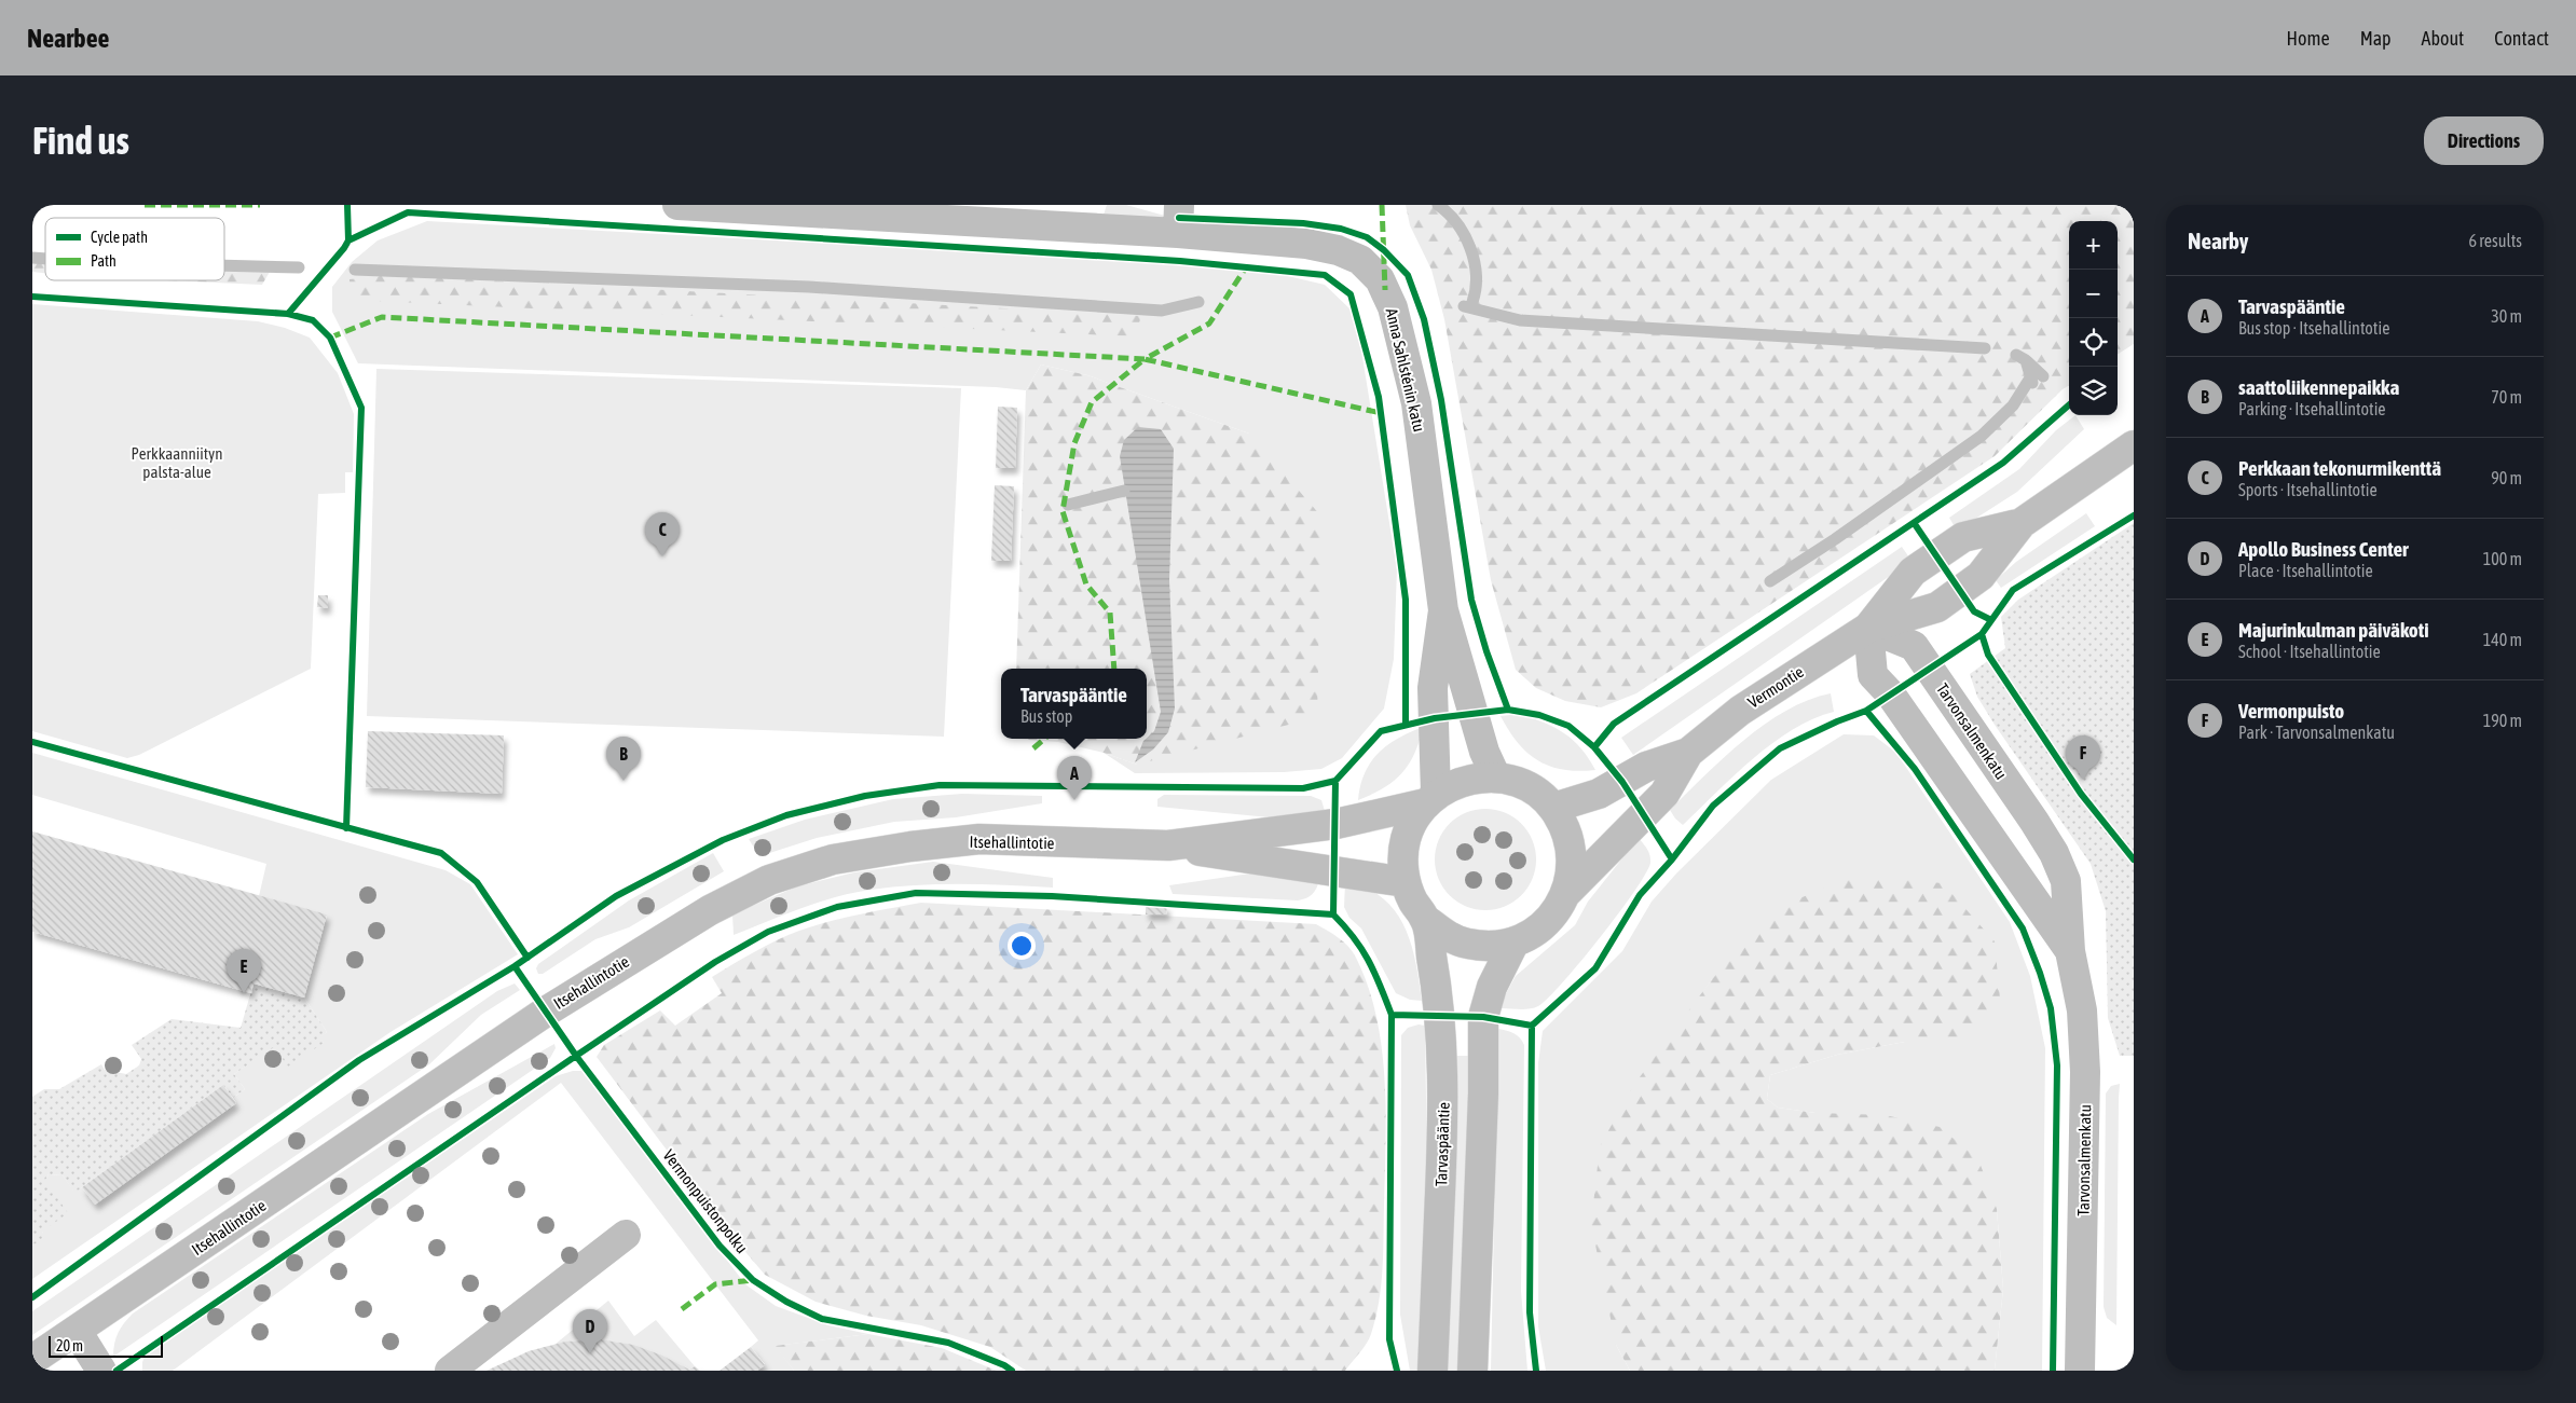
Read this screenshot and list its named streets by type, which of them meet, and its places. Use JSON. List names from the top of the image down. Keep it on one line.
{"streets":{"main road":["Anna Sahlsténin katu","Vermontie","Tarvonsalmenkatu","Itsehallintotie","Tarvaspääntie"],"cycle path":["Vermonpuistonpolku"]},"crossings":[["Anna Sahlsténin katu","Vermontie"],["Anna Sahlsténin katu","Itsehallintotie"],["Anna Sahlsténin katu","Tarvaspääntie"],["Vermontie","Tarvonsalmenkatu"],["Vermontie","Itsehallintotie"],["Vermontie","Tarvaspääntie"],["Itsehallintotie","Tarvaspääntie"]],"parks":["Perkkaanniityn palsta-alue"],"legend":["Cycle path","Path"],"scale_bar":"20 m","page":{"header":"Nearbee","nav":["Home","Map","About","Contact"],"buttons":"Directions","title":"Find us","heading":["Nearby","6 results"],"map_buttons":["+","−"],"list":[{"mark":"A","name":"Tarvaspääntie","note":"Bus stop · Itsehallintotie","value":"30 m"},{"mark":"B","name":"saattoliikennepaikka","note":"Parking · Itsehallintotie","value":"70 m"},{"mark":"C","name":"Perkkaan tekonurmikenttä","note":"Sports · Itsehallintotie","value":"90 m"},{"mark":"D","name":"Apollo Business Center","note":"Place · Itsehallintotie","value":"100 m"},{"mark":"E","name":"Majurinkulman päiväkoti","note":"School · Itsehallintotie","value":"140 m"},{"mark":"F","name":"Vermonpuisto","note":"Park · Tarvonsalmenkatu","value":"190 m"}],"pins":["C","F","B","A","E","D"],"popup":["Tarvaspääntie","Bus stop"],"scale":"20 m"}}
